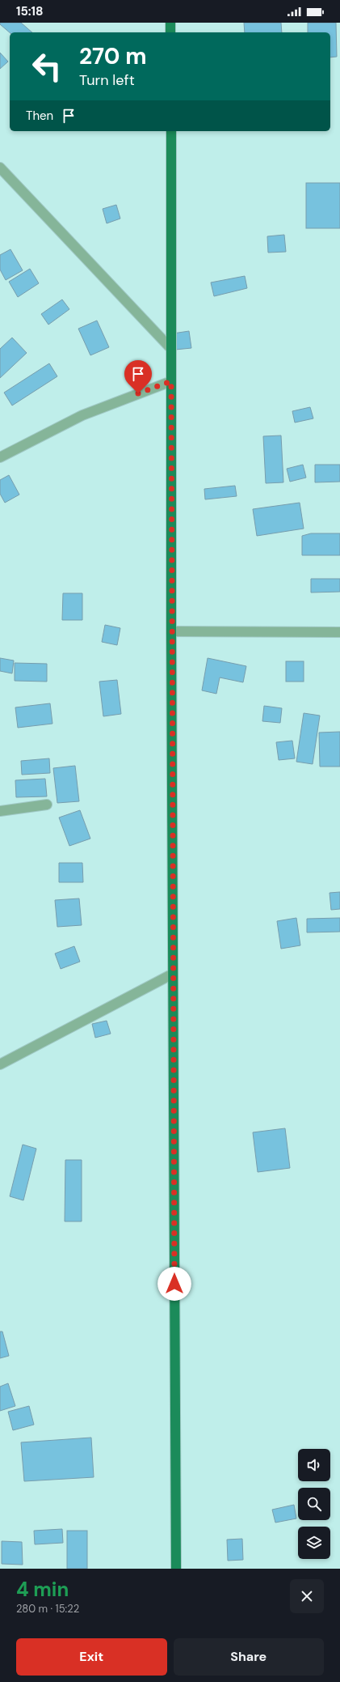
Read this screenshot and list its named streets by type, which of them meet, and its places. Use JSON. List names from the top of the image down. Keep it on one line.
{"page":{"status":"15:18","turn":["270 m","Turn left"],"then":"Then","heading":["4 min","280 m · 15:22"],"buttons":["Exit","Share"]}}
